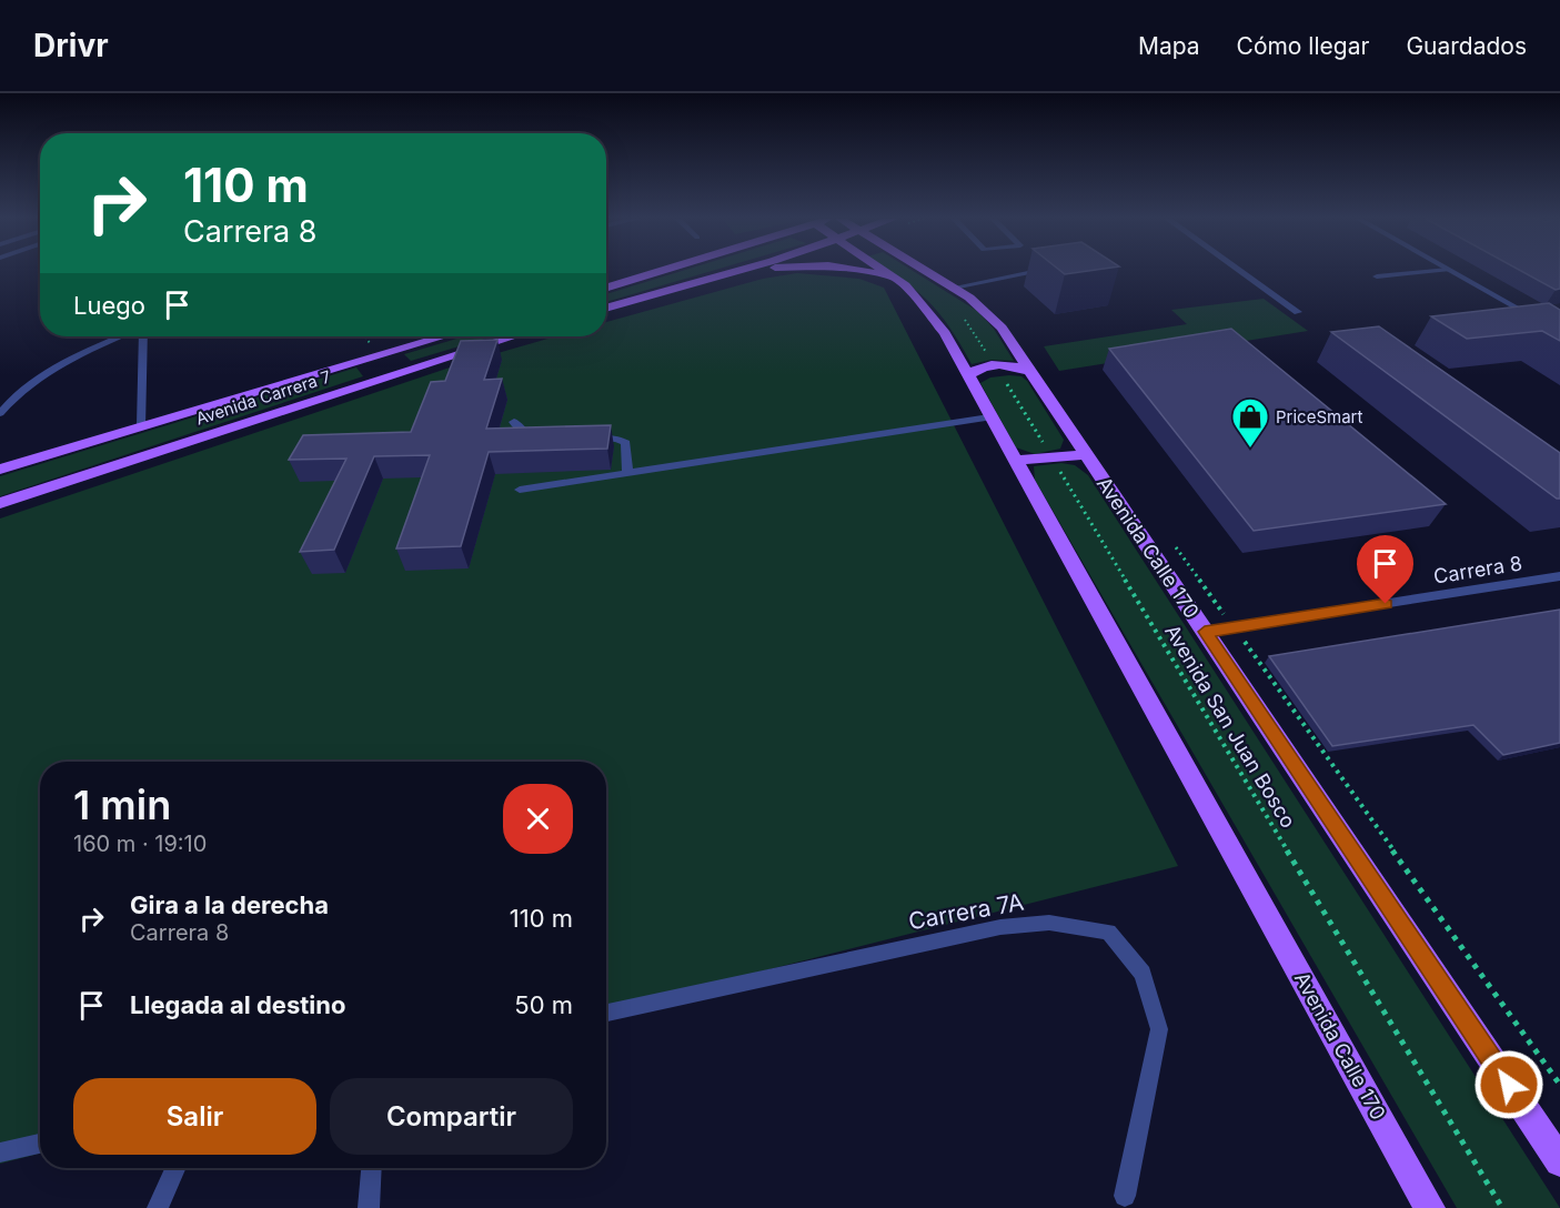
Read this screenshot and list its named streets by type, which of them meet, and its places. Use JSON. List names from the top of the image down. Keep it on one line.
{"streets":{"main road":["Avenida Carrera 7","Avenida Calle 170"],"street":["Carrera 8","Carrera 7A"],"path":["Avenida San Juan Bosco"]},"crossings":[["Avenida Calle 170","Carrera 8"]],"places":{"shop":["PriceSmart"]},"page":{"header":"Drivr","nav":["Mapa","Cómo llegar","Guardados"],"turn":["110 m","Carrera 8"],"then":"Luego","heading":["1 min","160 m · 19:10"],"list":[{"name":"Gira a la derecha","note":"Carrera 8","value":"110 m"},{"name":"Llegada al destino","value":"50 m"}],"buttons":["Salir","Compartir"]}}
